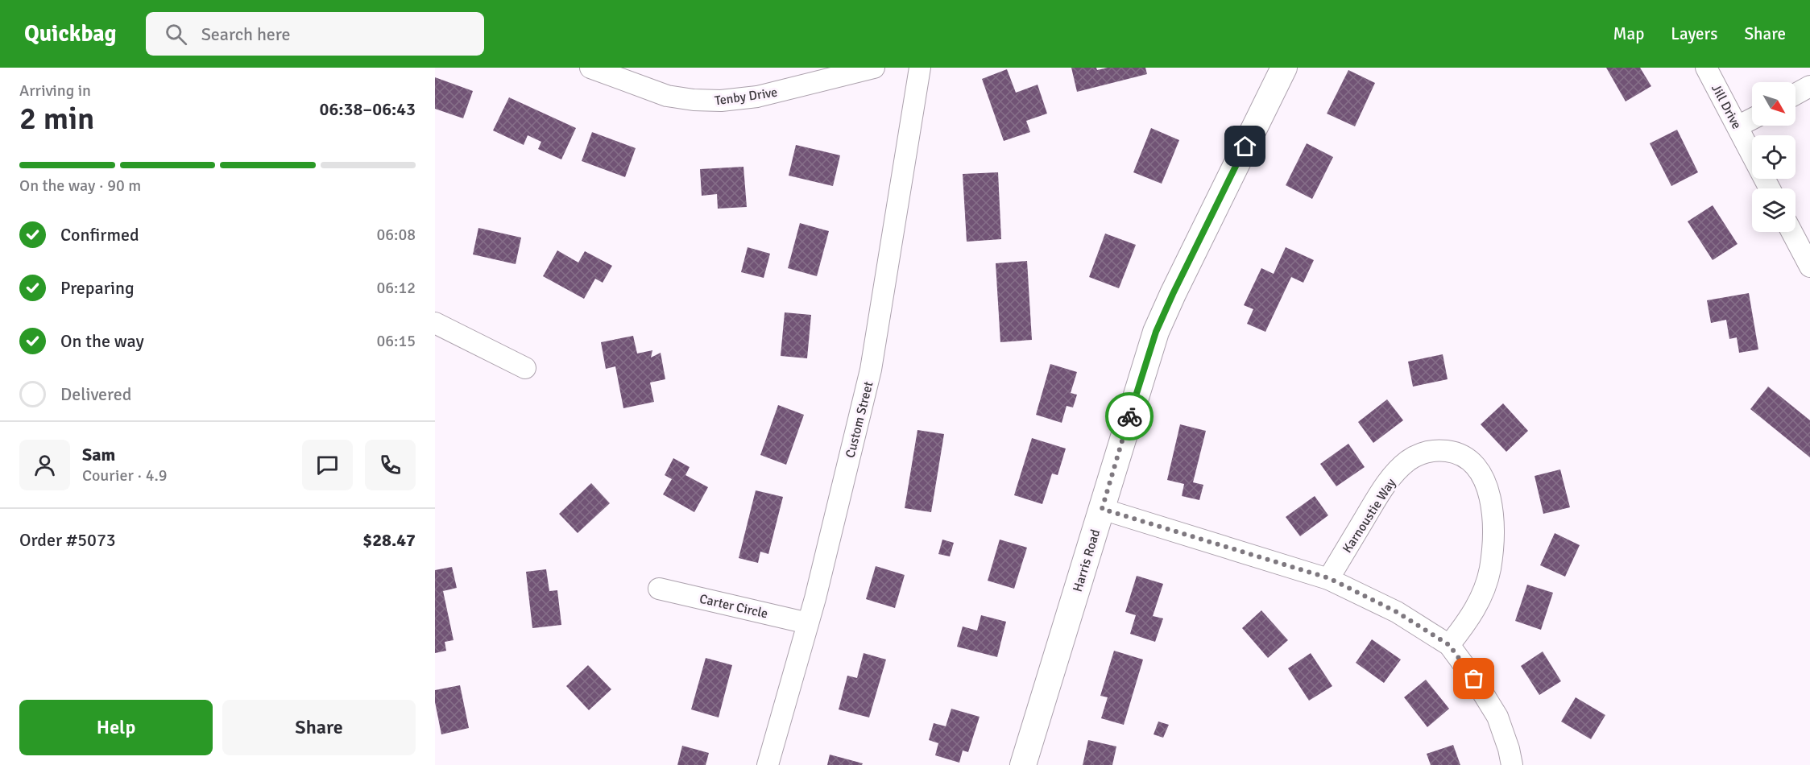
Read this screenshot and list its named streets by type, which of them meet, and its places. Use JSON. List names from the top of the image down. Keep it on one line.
{"streets":{"street":["Tenby Drive","Jill Drive","Custom Street","Karnoustie Way","Harris Road","Carter Circle"]},"crossings":[["Custom Street","Carter Circle"]],"north":"bottom right","page":{"header":"Quickbag","search":"Search here","nav":["Map","Layers","Share"],"heading":["2 min","Arriving in","06:38–06:43"],"panel":["Sam","Courier · 4.9","Order #5073","$28.47"],"bar":"On the way · 90 m","list":[["Confirmed","06:08"],["Preparing","06:12"],["On the way","06:15"],"Delivered"],"buttons":["Help","Share"]}}
